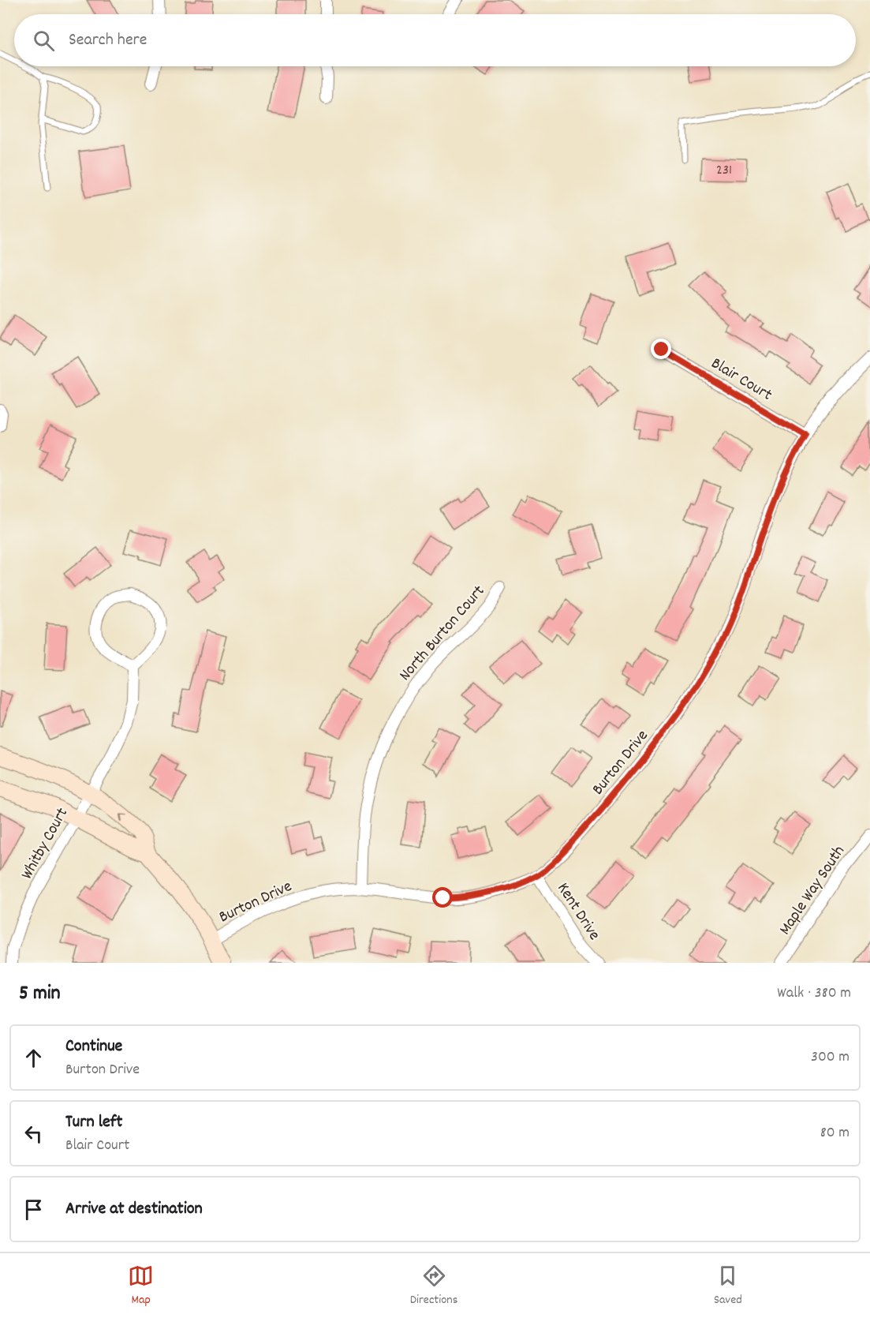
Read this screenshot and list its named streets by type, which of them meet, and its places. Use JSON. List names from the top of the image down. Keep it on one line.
{"streets":{"street":["Blair Court","North Burton Court","Burton Drive","Whitby Court","Maple Way South","Kent Drive"]},"crossings":[["Blair Court","Burton Drive"],["North Burton Court","Burton Drive"],["Burton Drive","Kent Drive"]],"house_numbers":["231"],"page":{"search":"Search here","heading":["5 min","Walk · 380 m"],"list":[["Continue","Burton Drive","300 m"],["Turn left","Blair Court","80 m"],"Arrive at destination"],"nav":["Map","Directions","Saved"]}}
